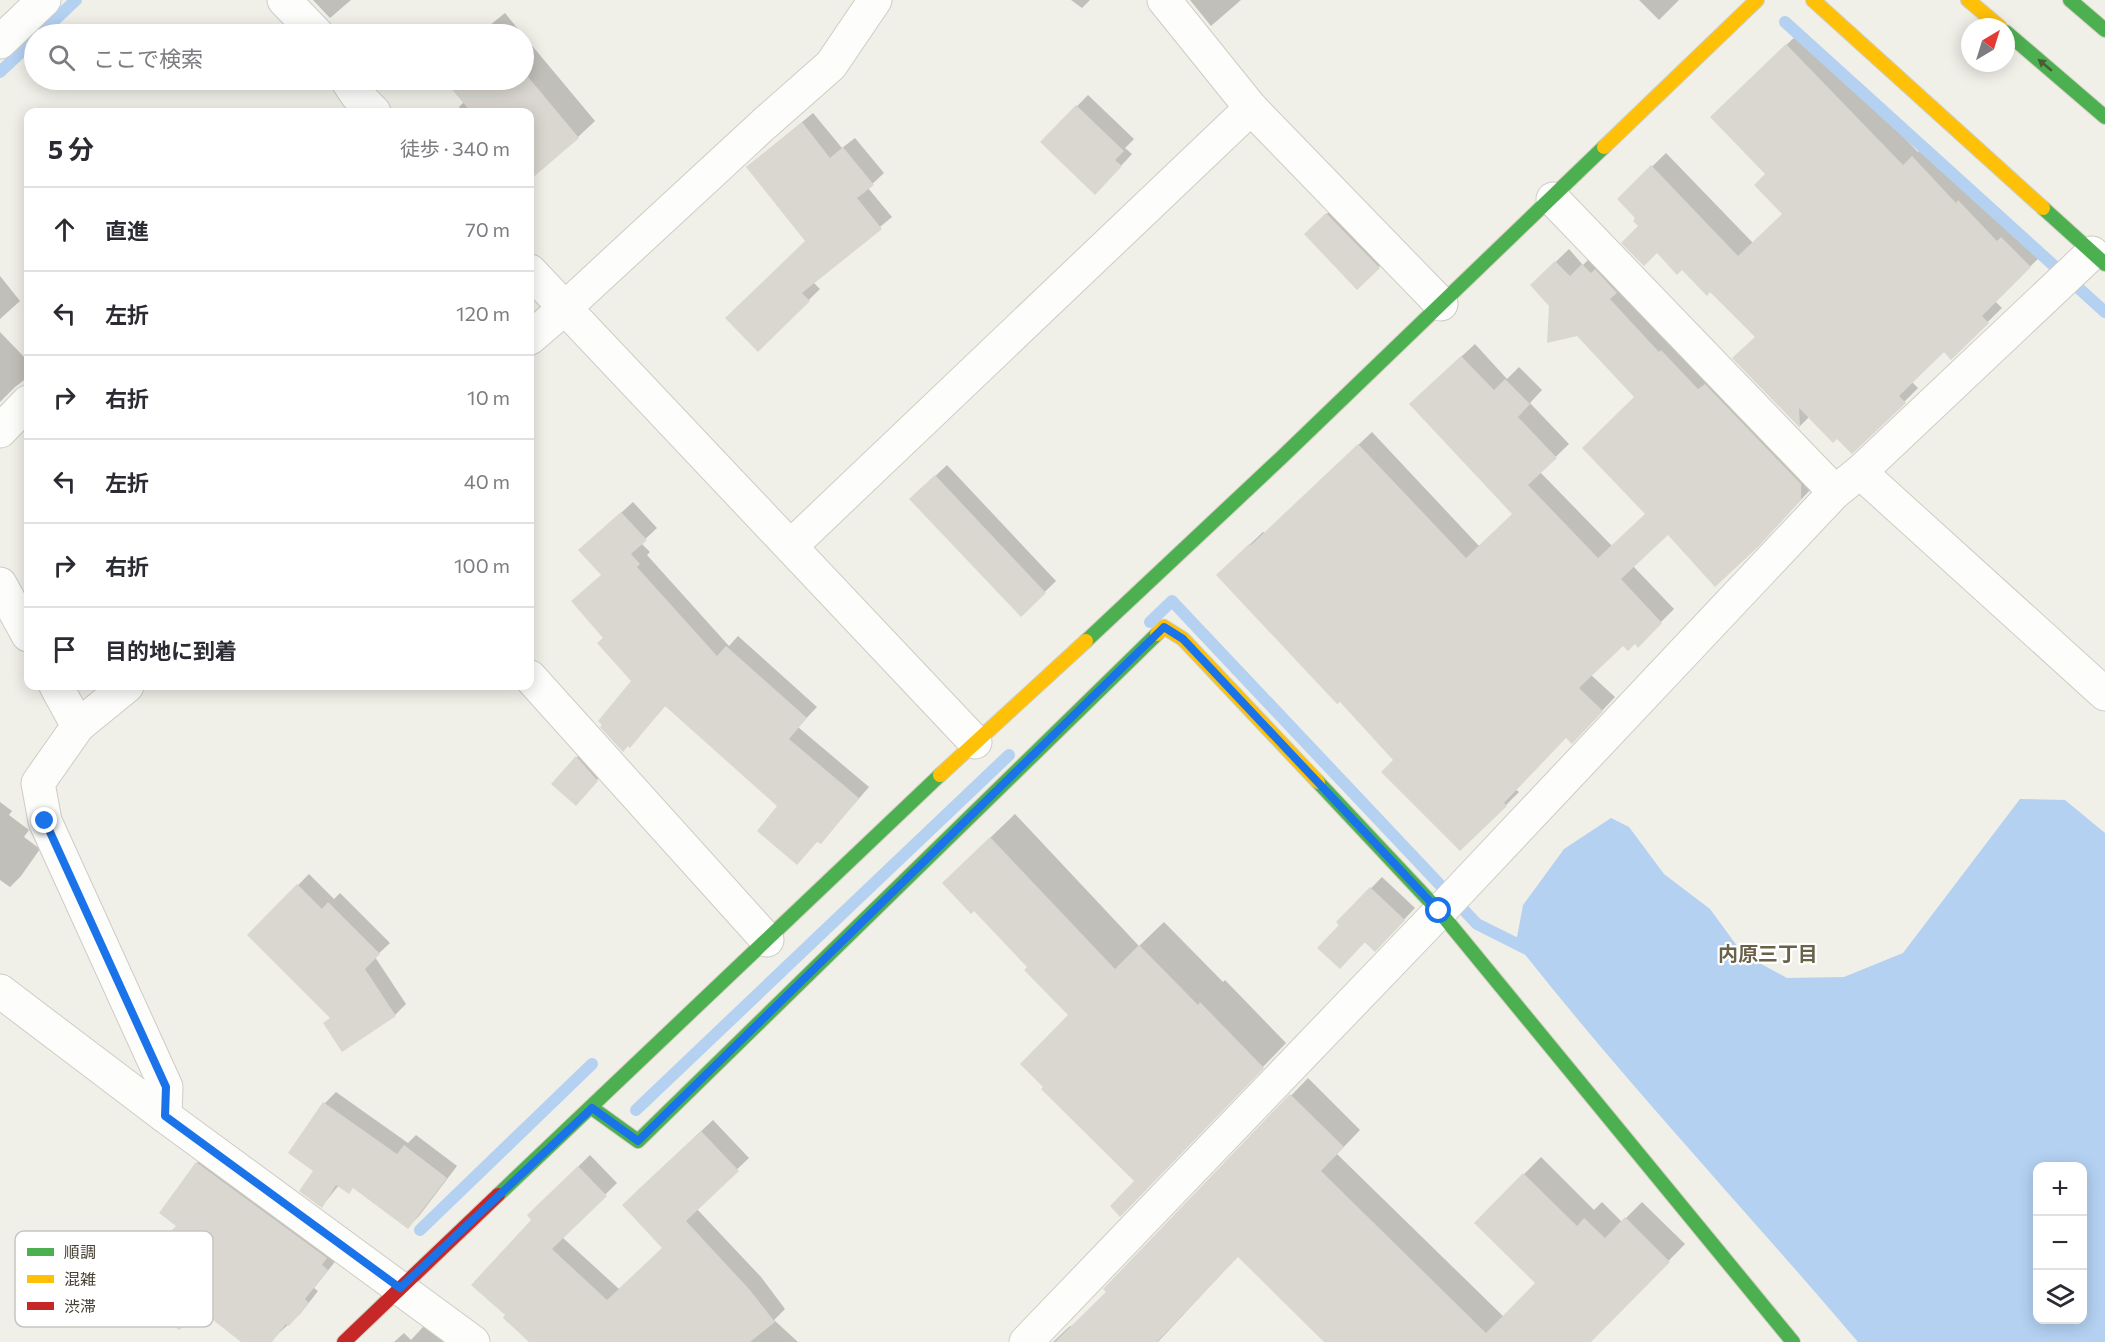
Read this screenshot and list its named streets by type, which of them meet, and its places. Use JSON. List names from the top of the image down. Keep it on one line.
{"districts":["内原三丁目"],"legend":["順調","混雑","渋滞"],"north":"top right","page":{"search":"ここで検索","heading":["5 分","徒歩 · 340 m"],"list":[["直進","70 m"],["左折","120 m"],["右折","10 m"],["左折","40 m"],["右折","100 m"],"目的地に到着"],"map_buttons":["+","−"]}}
